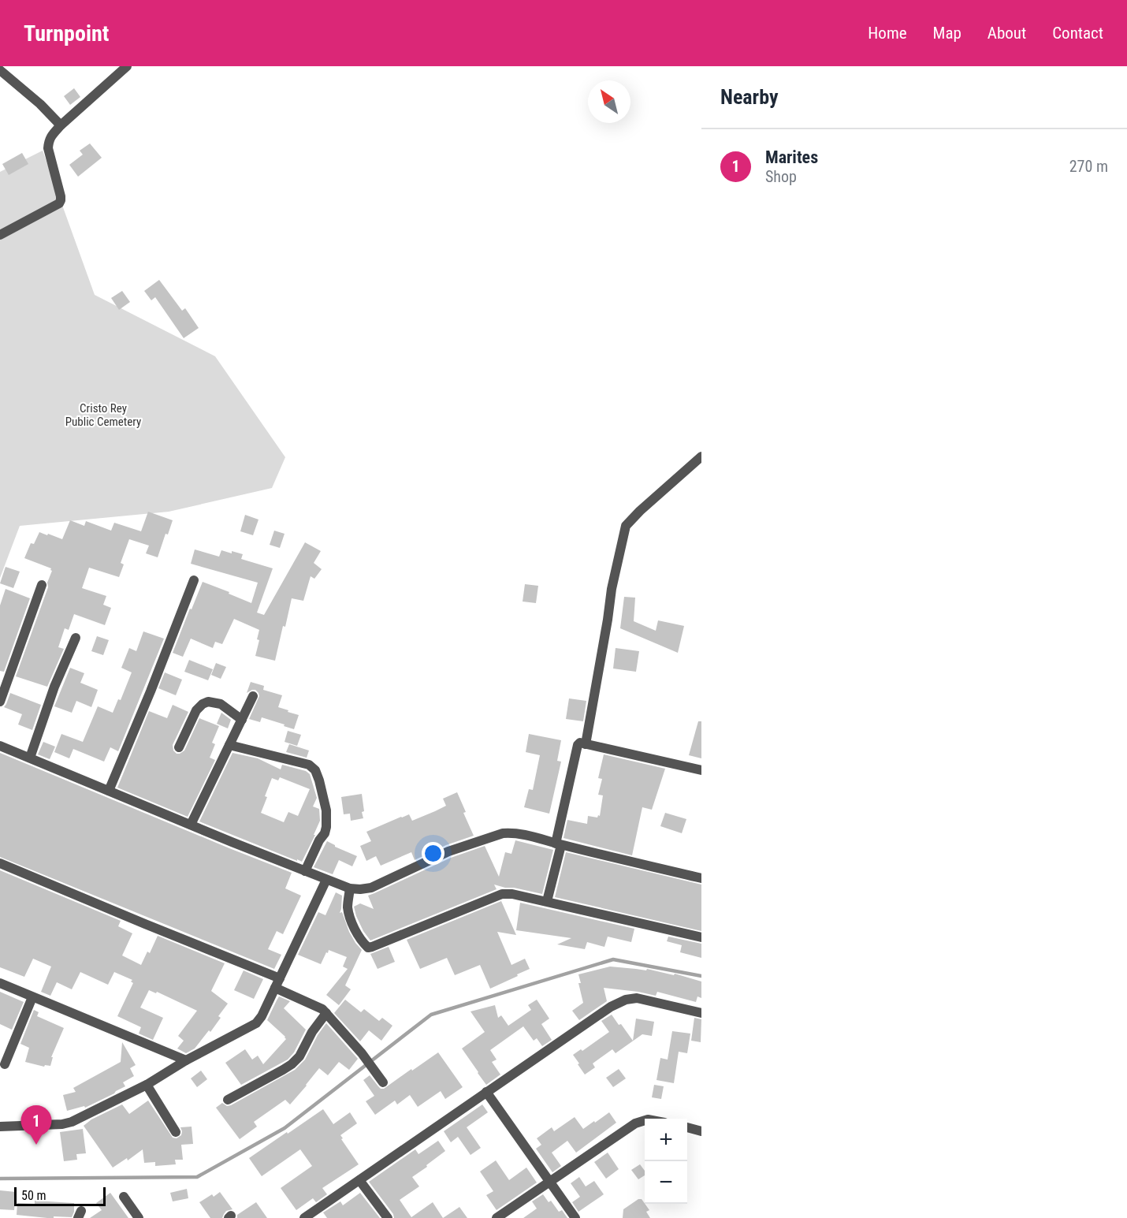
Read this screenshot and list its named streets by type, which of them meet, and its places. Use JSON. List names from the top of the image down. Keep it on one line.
{"parks":["Cristo Rey Public Cemetery"],"scale_bar":"50 m","north":"top left","page":{"header":"Turnpoint","nav":["Home","Map","About","Contact"],"heading":"Nearby","list":[{"mark":"1","name":"Marites","note":"Shop","value":"270 m"}],"pins":"1","map_buttons":["+","−"],"scale":"50 m"}}
